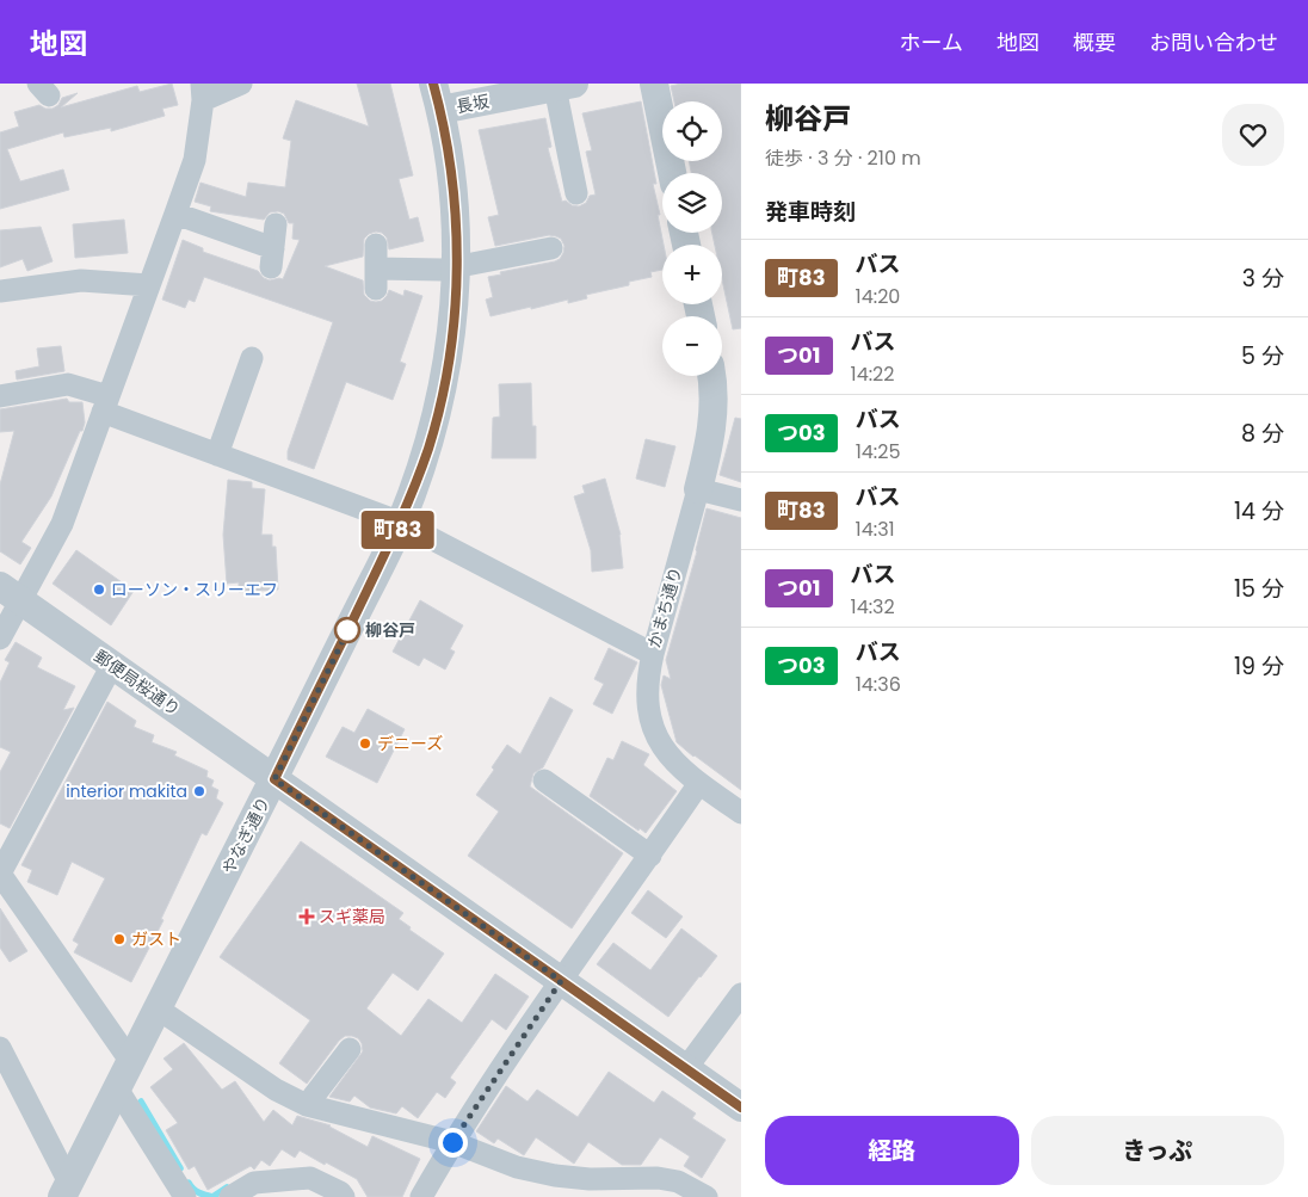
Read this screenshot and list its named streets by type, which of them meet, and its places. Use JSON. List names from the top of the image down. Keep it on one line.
{"streets":{"street":["長坂","かまち通り","郵便局桜通り","やなぎ通り"]},"crossings":[["長坂","やなぎ通り"],["郵便局桜通り","やなぎ通り"]],"places":{"other":["ローソン・スリーエフ","柳谷戸","デニーズ","interior makita","ガスト"],"health":["スギ薬局"]},"lines":["bus line 町83"],"page":{"header":"地図","nav":["ホーム","地図","概要","お問い合わせ"],"on_map":"町83","heading":[["柳谷戸","徒歩 · 3 分 · 210 m"],"発車時刻"],"map_buttons":["+","−"],"list":[{"mark":"町83","name":"バス","note":"14:20","value":"3 分"},{"mark":"つ01","name":"バス","note":"14:22","value":"5 分"},{"mark":"つ03","name":"バス","note":"14:25","value":"8 分"},{"mark":"町83","name":"バス","note":"14:31","value":"14 分"},{"mark":"つ01","name":"バス","note":"14:32","value":"15 分"},{"mark":"つ03","name":"バス","note":"14:36","value":"19 分"}],"buttons":["経路","きっぷ"]}}
